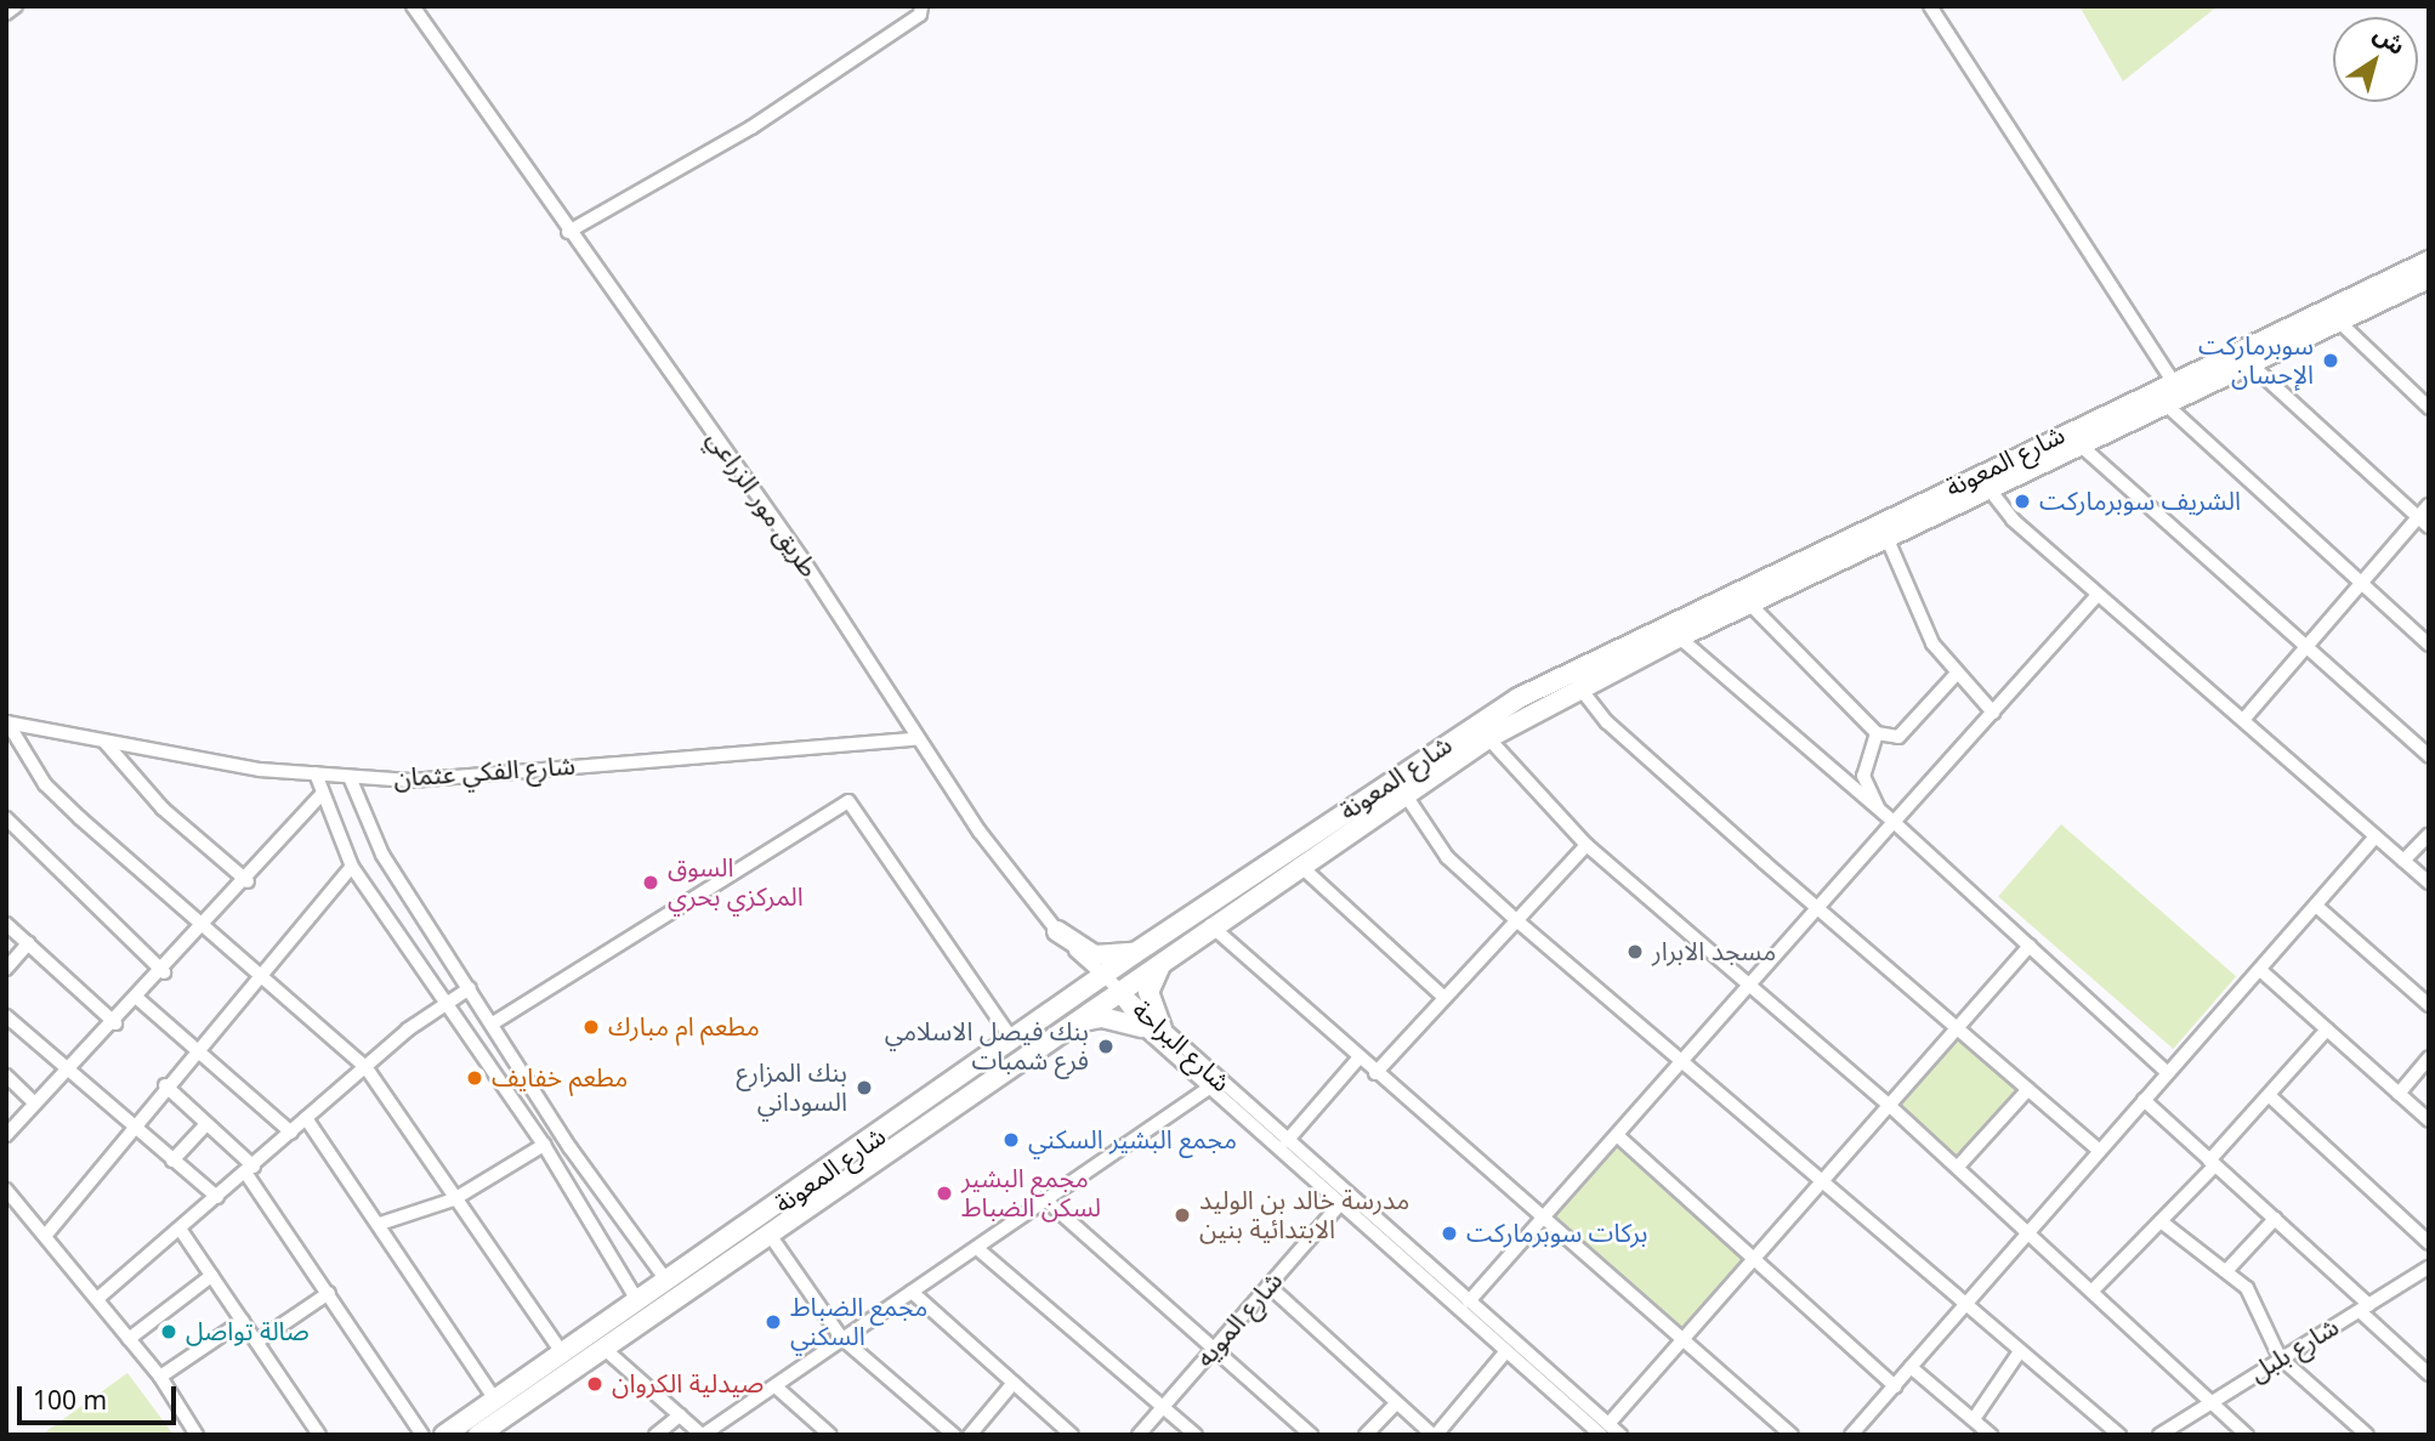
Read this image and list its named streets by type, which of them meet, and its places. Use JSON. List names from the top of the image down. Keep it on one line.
{"streets":{"highway":["شارع المعونة"],"street":["طريق مور الزراعي","شارع الفكي عثمان","شارع البراحة","شارع المويه","شارع بلبل"]},"crossings":[["شارع المعونة","طريق مور الزراعي"],["شارع المعونة","شارع البراحة"],["طريق مور الزراعي","شارع الفكي عثمان"],["طريق مور الزراعي","شارع البراحة"],["شارع البراحة","شارع المويه"]],"places":["سوبرماركت الإحسان","الشريف سوبرماركت","السوق المركزي بحري","مسجد الابرار","مطعم ام مبارك","بنك فيصل الاسلامي فرع شمبات","مطعم خفايف","بنك المزارع السوداني","مجمع البشير السكني","مجمع البشير لسكن الضباط","مدرسة خالد بن الوليد الابتدائية بنين","بركات سوبرماركت","مجمع الضباط السكني","صالة تواصل","صيدلية الكروان"],"scale_bar":"100 m","north":"top right"}
